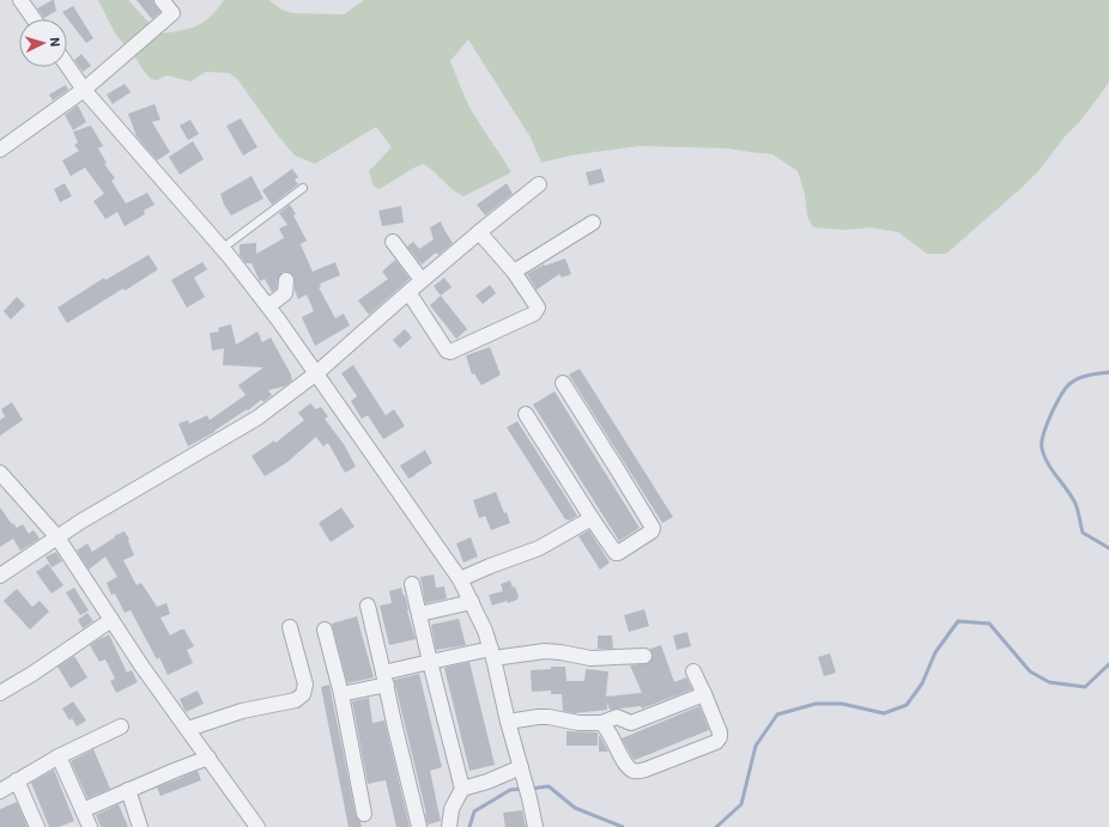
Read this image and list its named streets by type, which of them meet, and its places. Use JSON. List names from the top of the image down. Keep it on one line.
{"north":"right"}
